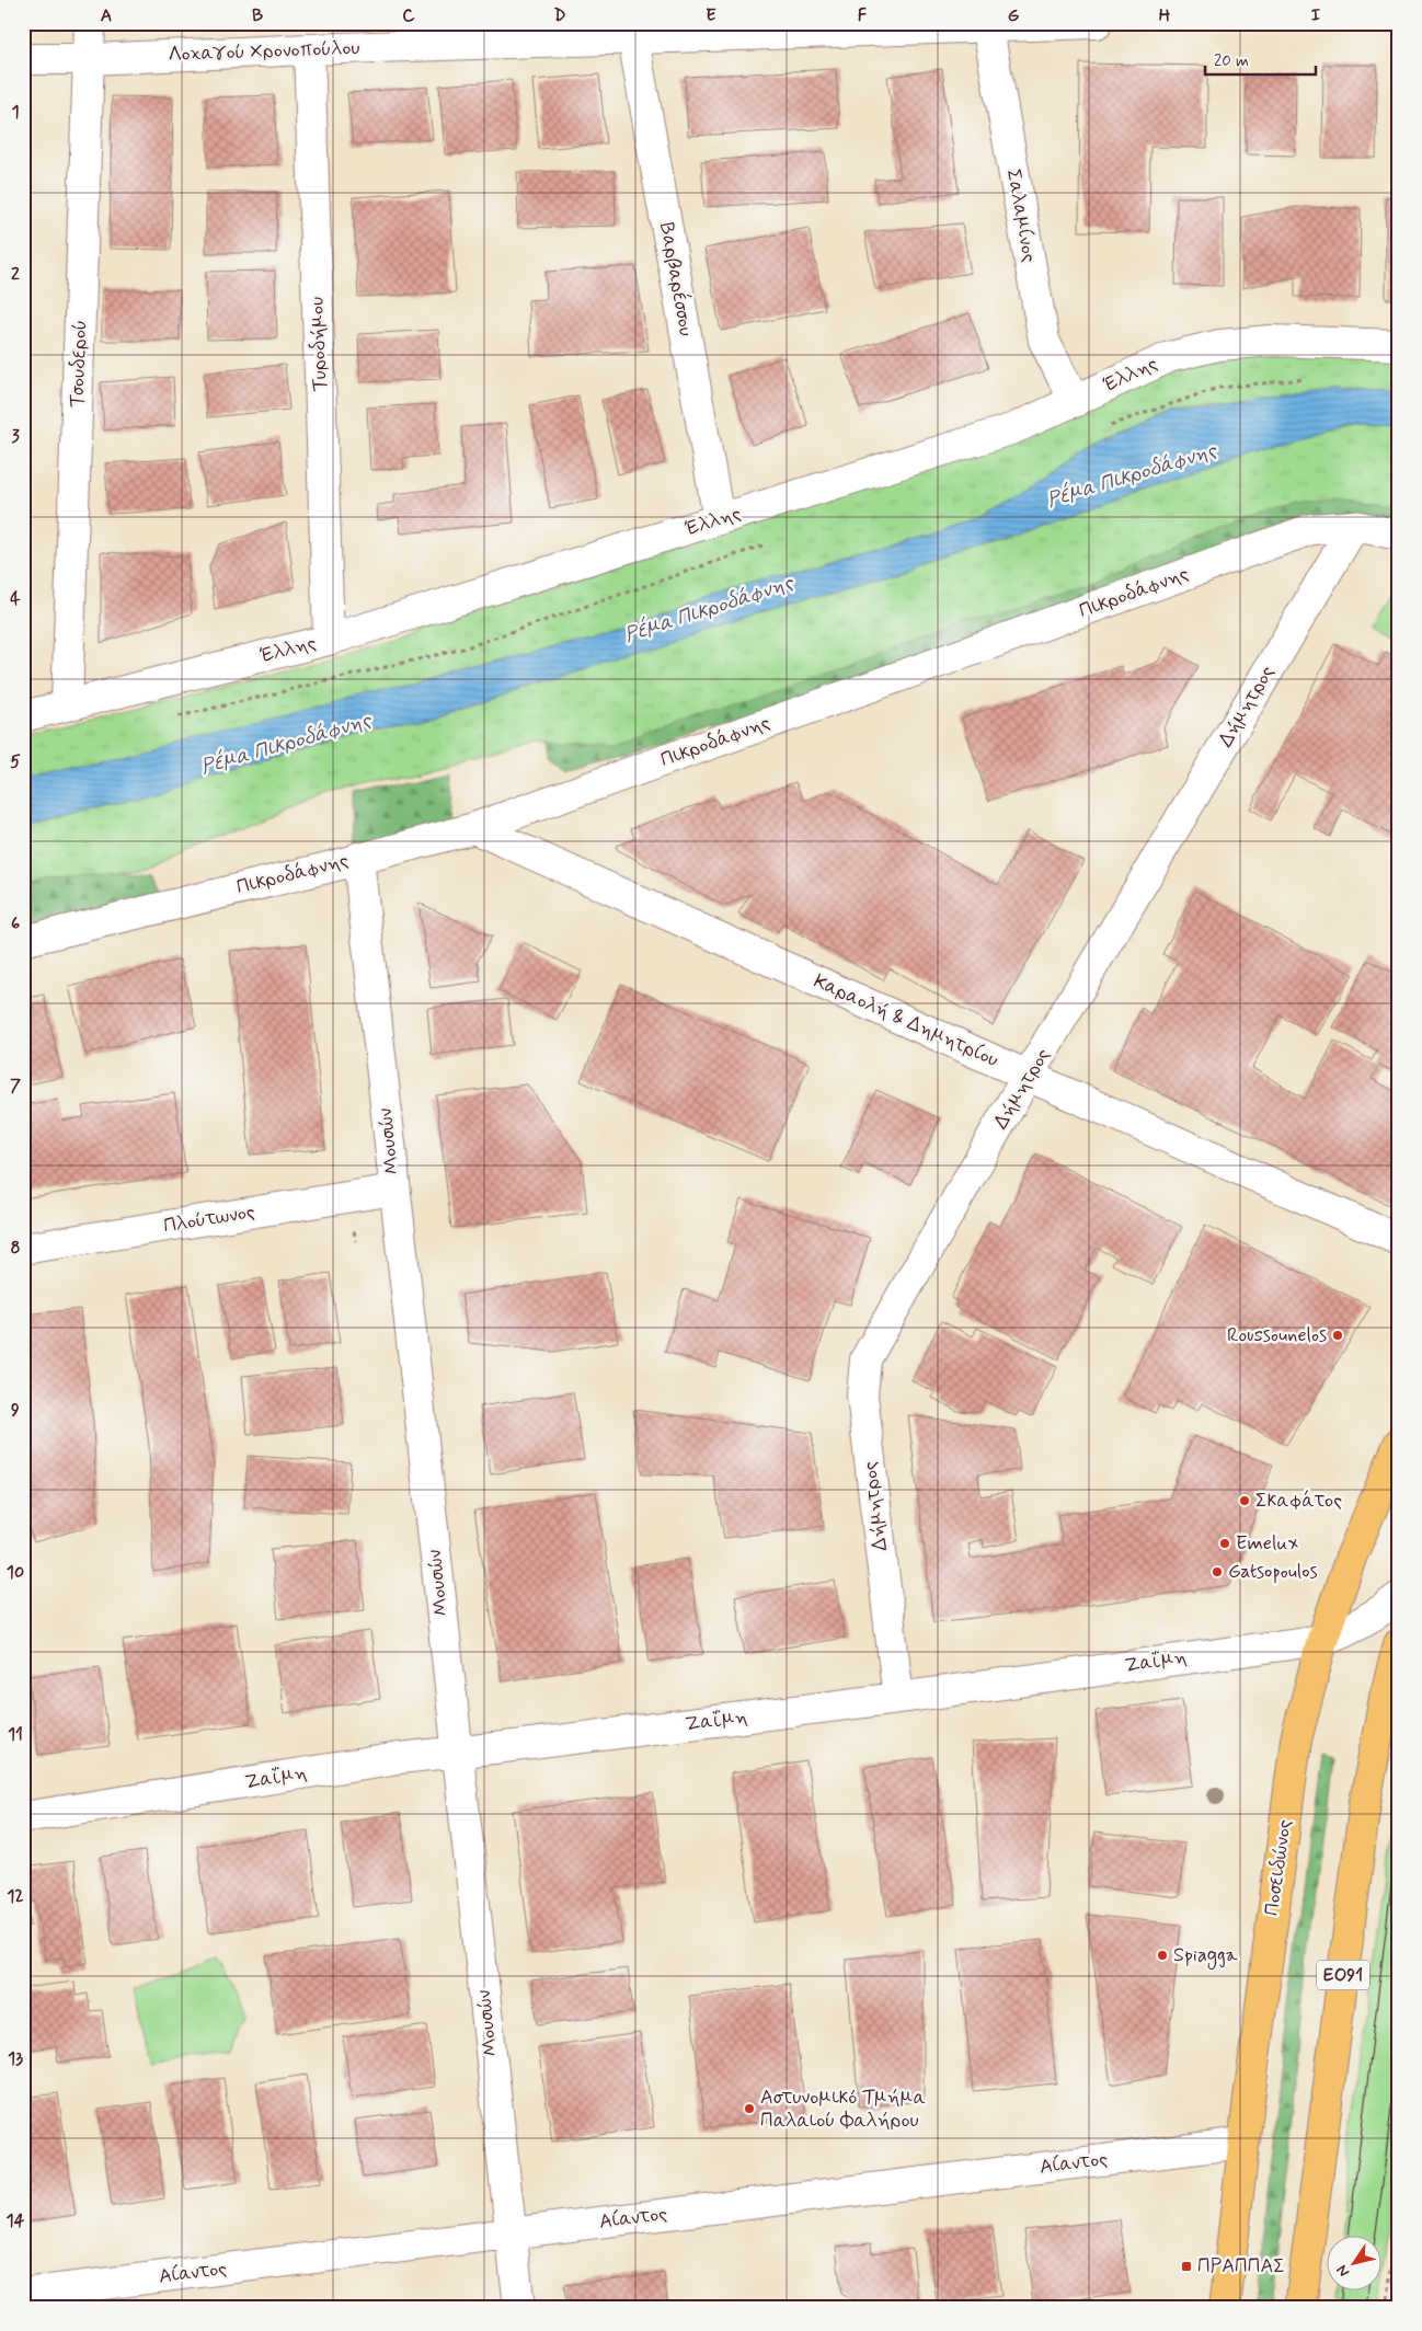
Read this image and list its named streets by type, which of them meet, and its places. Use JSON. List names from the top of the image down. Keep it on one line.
{"streets":{"highway":["Ποσειδώνος","ΕΟ91"],"street":["Λοχαγού Χρονοπούλου","Σαλαμίνος","Βαρβαρέσσου","Τυροδήμου","Τσουδερού","Έλλης","Πικροδάφνης","Δήμητρος","Καραολή & Δημητρίου","Μουσών","Πλούτωνος","Ζαΐμη","Αίαντος"]},"crossings":[["Λοχαγού Χρονοπούλου","Σαλαμίνος"],["Λοχαγού Χρονοπούλου","Βαρβαρέσσου"],["Λοχαγού Χρονοπούλου","Τυροδήμου"],["Λοχαγού Χρονοπούλου","Τσουδερού"],["Σαλαμίνος","Έλλης"],["Βαρβαρέσσου","Έλλης"],["Τυροδήμου","Έλλης"],["Τσουδερού","Έλλης"],["Πικροδάφνης","Δήμητρος"],["Πικροδάφνης","Καραολή & Δημητρίου"],["Πικροδάφνης","Μουσών"],["Δήμητρος","Καραολή & Δημητρίου"],["Δήμητρος","Ζαΐμη"],["Μουσών","Πλούτωνος"],["Μουσών","Ζαΐμη"],["Μουσών","Αίαντος"],["Ζαΐμη","Ποσειδώνος"],["Ποσειδώνος","Αίαντος"]],"water":["Ρέμα Πικροδάφνης"],"places":{"other":["Roussounelos","Σκαφάτος","Emelux","Gatsopoulos","Spiagga","Αστυνομικό Τμήμα Παλαιού Φαλήρου"],"transit":["ΠΡΑΠΠΑΣ"]},"scale_bar":"20 m","north":"bottom left","grid":{"columns":["A","B","C","D","E","F","G","H","I"],"rows":["1","2","3","4","5","6","7","8","9","10","11","12","13","14"]}}
